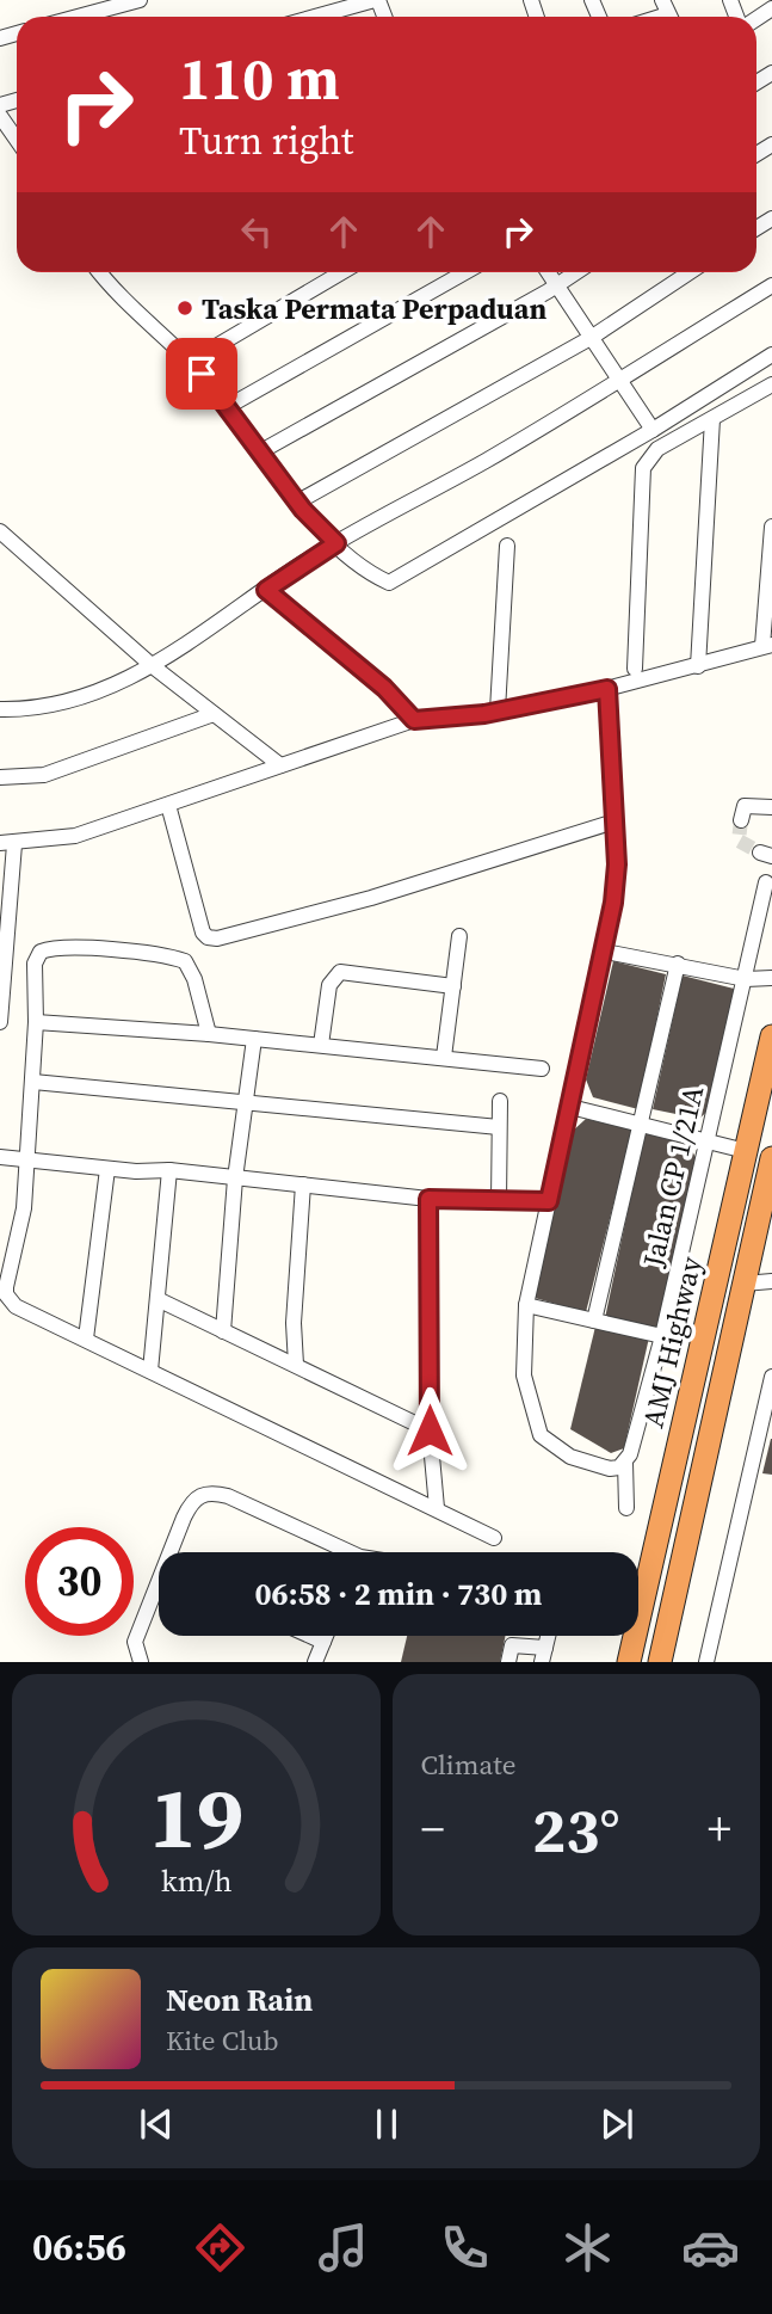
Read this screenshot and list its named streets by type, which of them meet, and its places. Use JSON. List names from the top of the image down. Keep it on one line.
{"streets":{"highway":["AMJ Highway"],"street":["Jalan CP 1/21A"]},"places":["Taska Permata Perpaduan"],"page":{"turn":["110 m","Turn right"],"limit":"30","trip":"06:58 · 2 min · 730 m","tile":"Climate","heat":["−","23°","+"],"song":["Neon Rain","Kite Club"],"tabs":"06:56","gauge":["19","km/h"]}}
